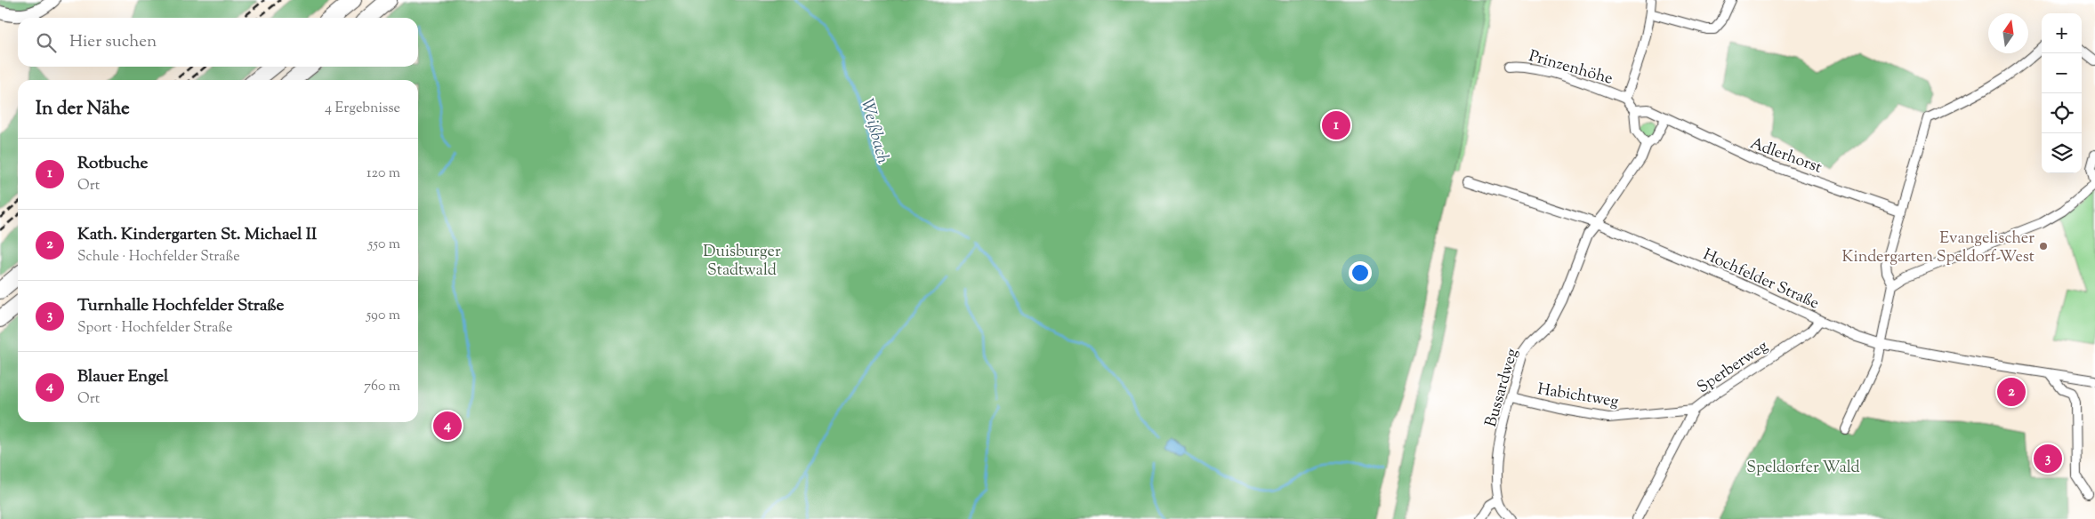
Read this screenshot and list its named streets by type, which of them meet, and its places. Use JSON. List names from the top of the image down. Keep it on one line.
{"streets":{"street":["Prinzenhöhe","Adlerhorst","Hochfelder Straße","Sperberweg","Bussardweg","Habichtweg"]},"crossings":[["Hochfelder Straße","Sperberweg"],["Hochfelder Straße","Bussardweg"],["Sperberweg","Habichtweg"],["Bussardweg","Habichtweg"]],"water":["Weißbach"],"parks":["Duisburger Stadtwald","Speldorfer Wald"],"places":["Evangelischer Kindergarten Speldorf-West"],"north":"top","page":{"map_buttons":["+","−"],"search":"Hier suchen","heading":["In der Nähe","4 Ergebnisse"],"pins":["1","2","4","3"],"list":[{"mark":"1","name":"Rotbuche","note":"Ort","value":"120 m"},{"mark":"2","name":"Kath. Kindergarten St. Michael II","note":"Schule · Hochfelder Straße","value":"550 m"},{"mark":"3","name":"Turnhalle Hochfelder Straße","note":"Sport · Hochfelder Straße","value":"590 m"},{"mark":"4","name":"Blauer Engel","note":"Ort","value":"760 m"}]}}
